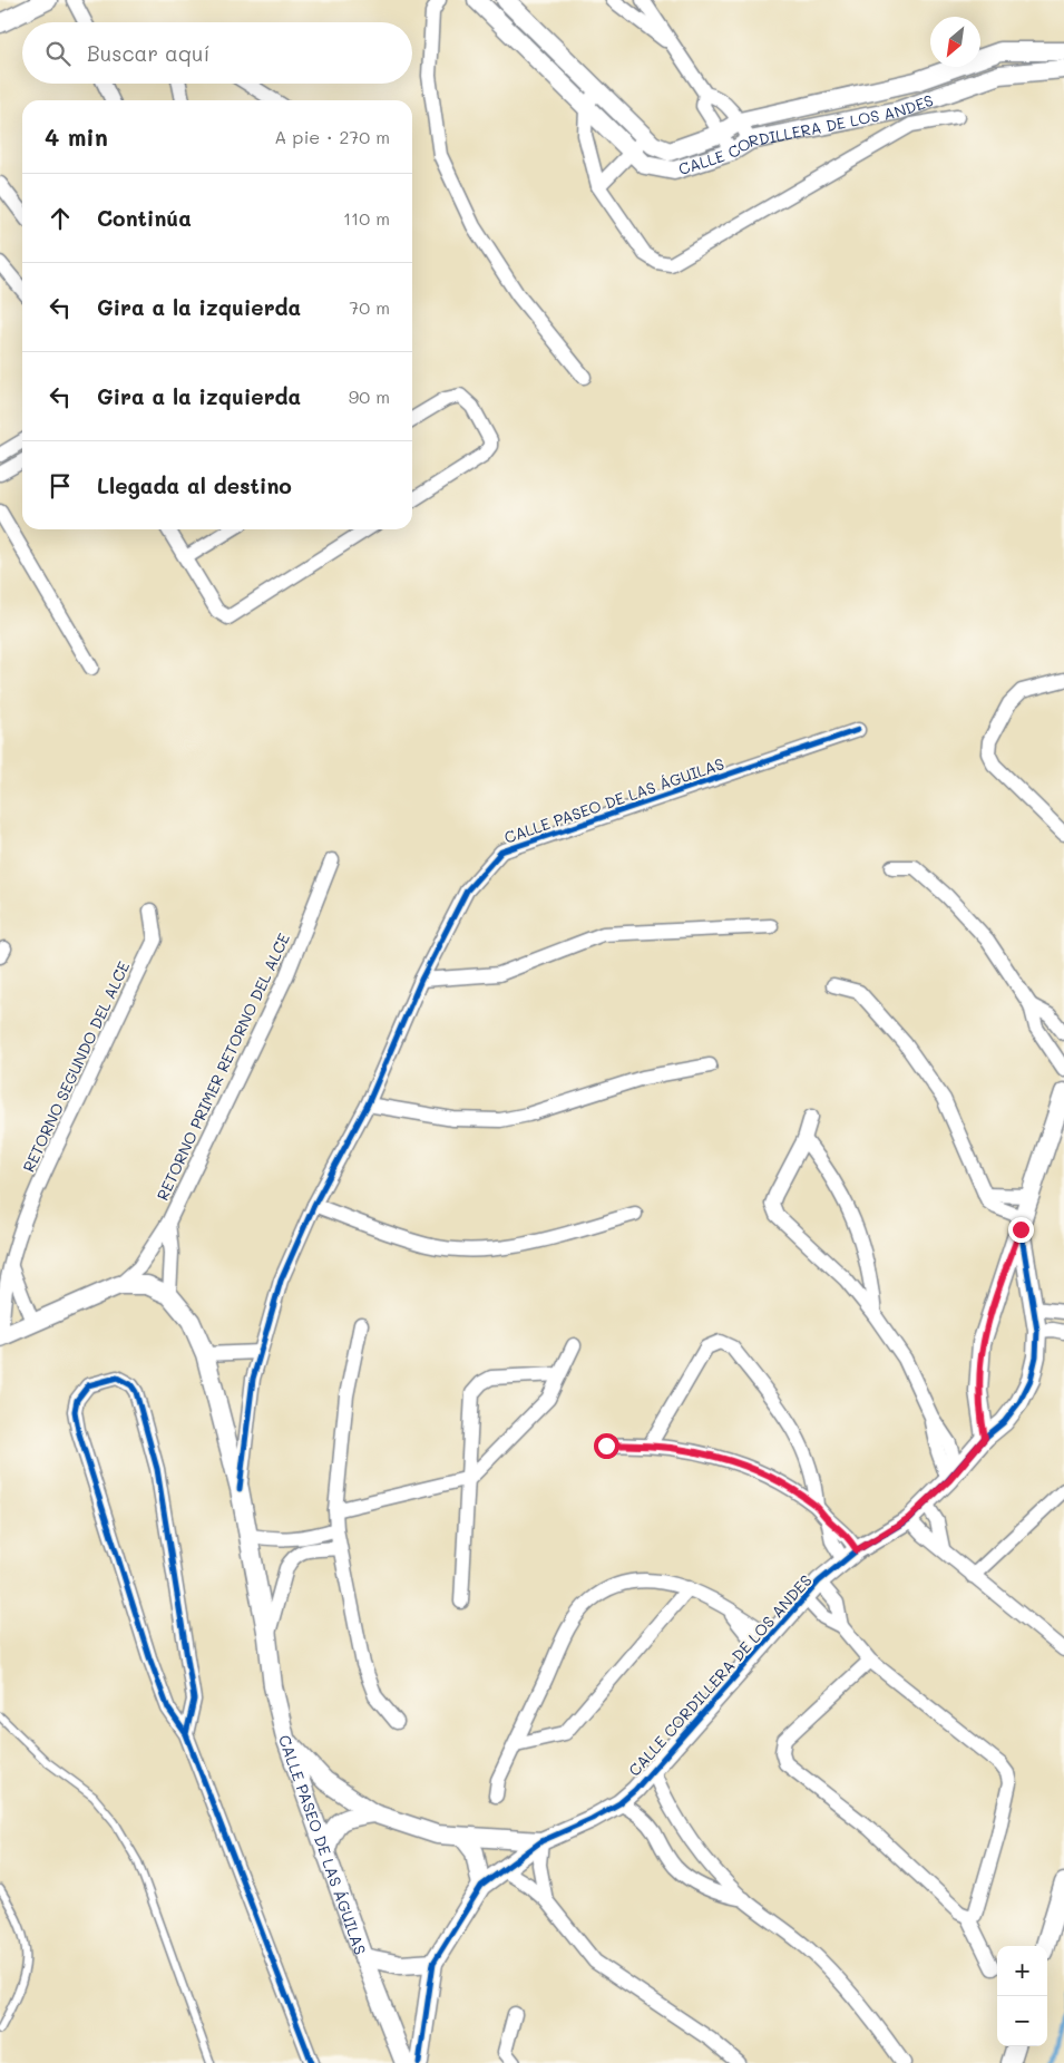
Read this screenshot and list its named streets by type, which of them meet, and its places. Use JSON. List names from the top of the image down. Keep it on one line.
{"streets":{"street":["CALLE CORDILLERA DE LOS ANDES","CALLE PASEO DE LAS ÁGUILAS","RETORNO SEGUNDO DEL ALCE","RETORNO PRIMER RETORNO DEL ALCE"]},"crossings":[["CALLE CORDILLERA DE LOS ANDES","CALLE PASEO DE LAS ÁGUILAS"]],"north":"bottom left","page":{"search":"Buscar aquí","heading":["4 min","A pie · 270 m"],"list":[["Continúa","110 m"],["Gira a la izquierda","70 m"],["Gira a la izquierda","90 m"],"Llegada al destino"],"map_buttons":["+","−"]}}
